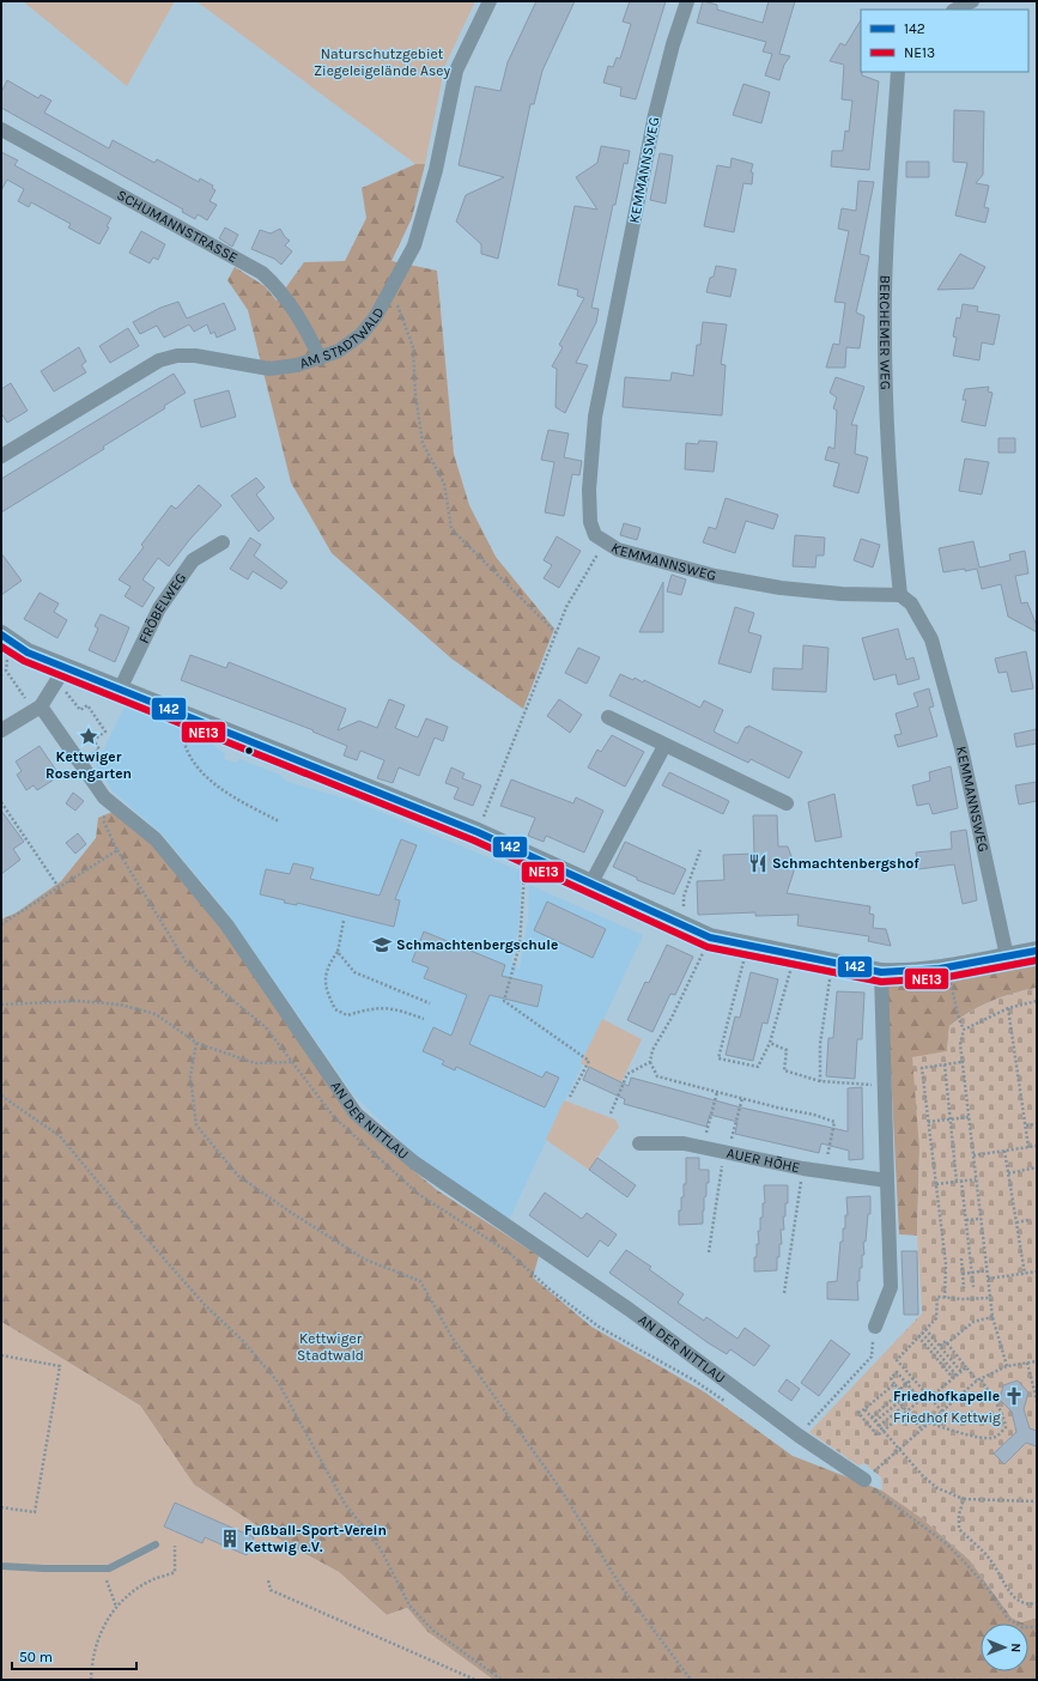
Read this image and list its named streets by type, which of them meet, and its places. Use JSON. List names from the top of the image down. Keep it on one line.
{"streets":{"street":["KEMMANNSWEG","SCHUMANNSTRASSE","BERCHEMER WEG","AM STADTWALD","FRÖBELWEG","AN DER NITTLAU","AUER HÖHE"]},"crossings":[["KEMMANNSWEG","BERCHEMER WEG"],["SCHUMANNSTRASSE","AM STADTWALD"]],"parks":["Naturschutzgebiet Ziegeleigelände Asey","Kettwiger Stadtwald","Friedhof Kettwig"],"places":{"place":["Kettwiger Rosengarten"],"restaurant":["Schmachtenbergshof"],"school or university":["Schmachtenbergschule"],"church":["Friedhofkapelle"],"building":["Fußball-Sport-Verein Kettwig e.V."]},"lines":["transit line 142","transit line NE13"],"legend":["142","NE13"],"scale_bar":"50 m","north":"right"}
